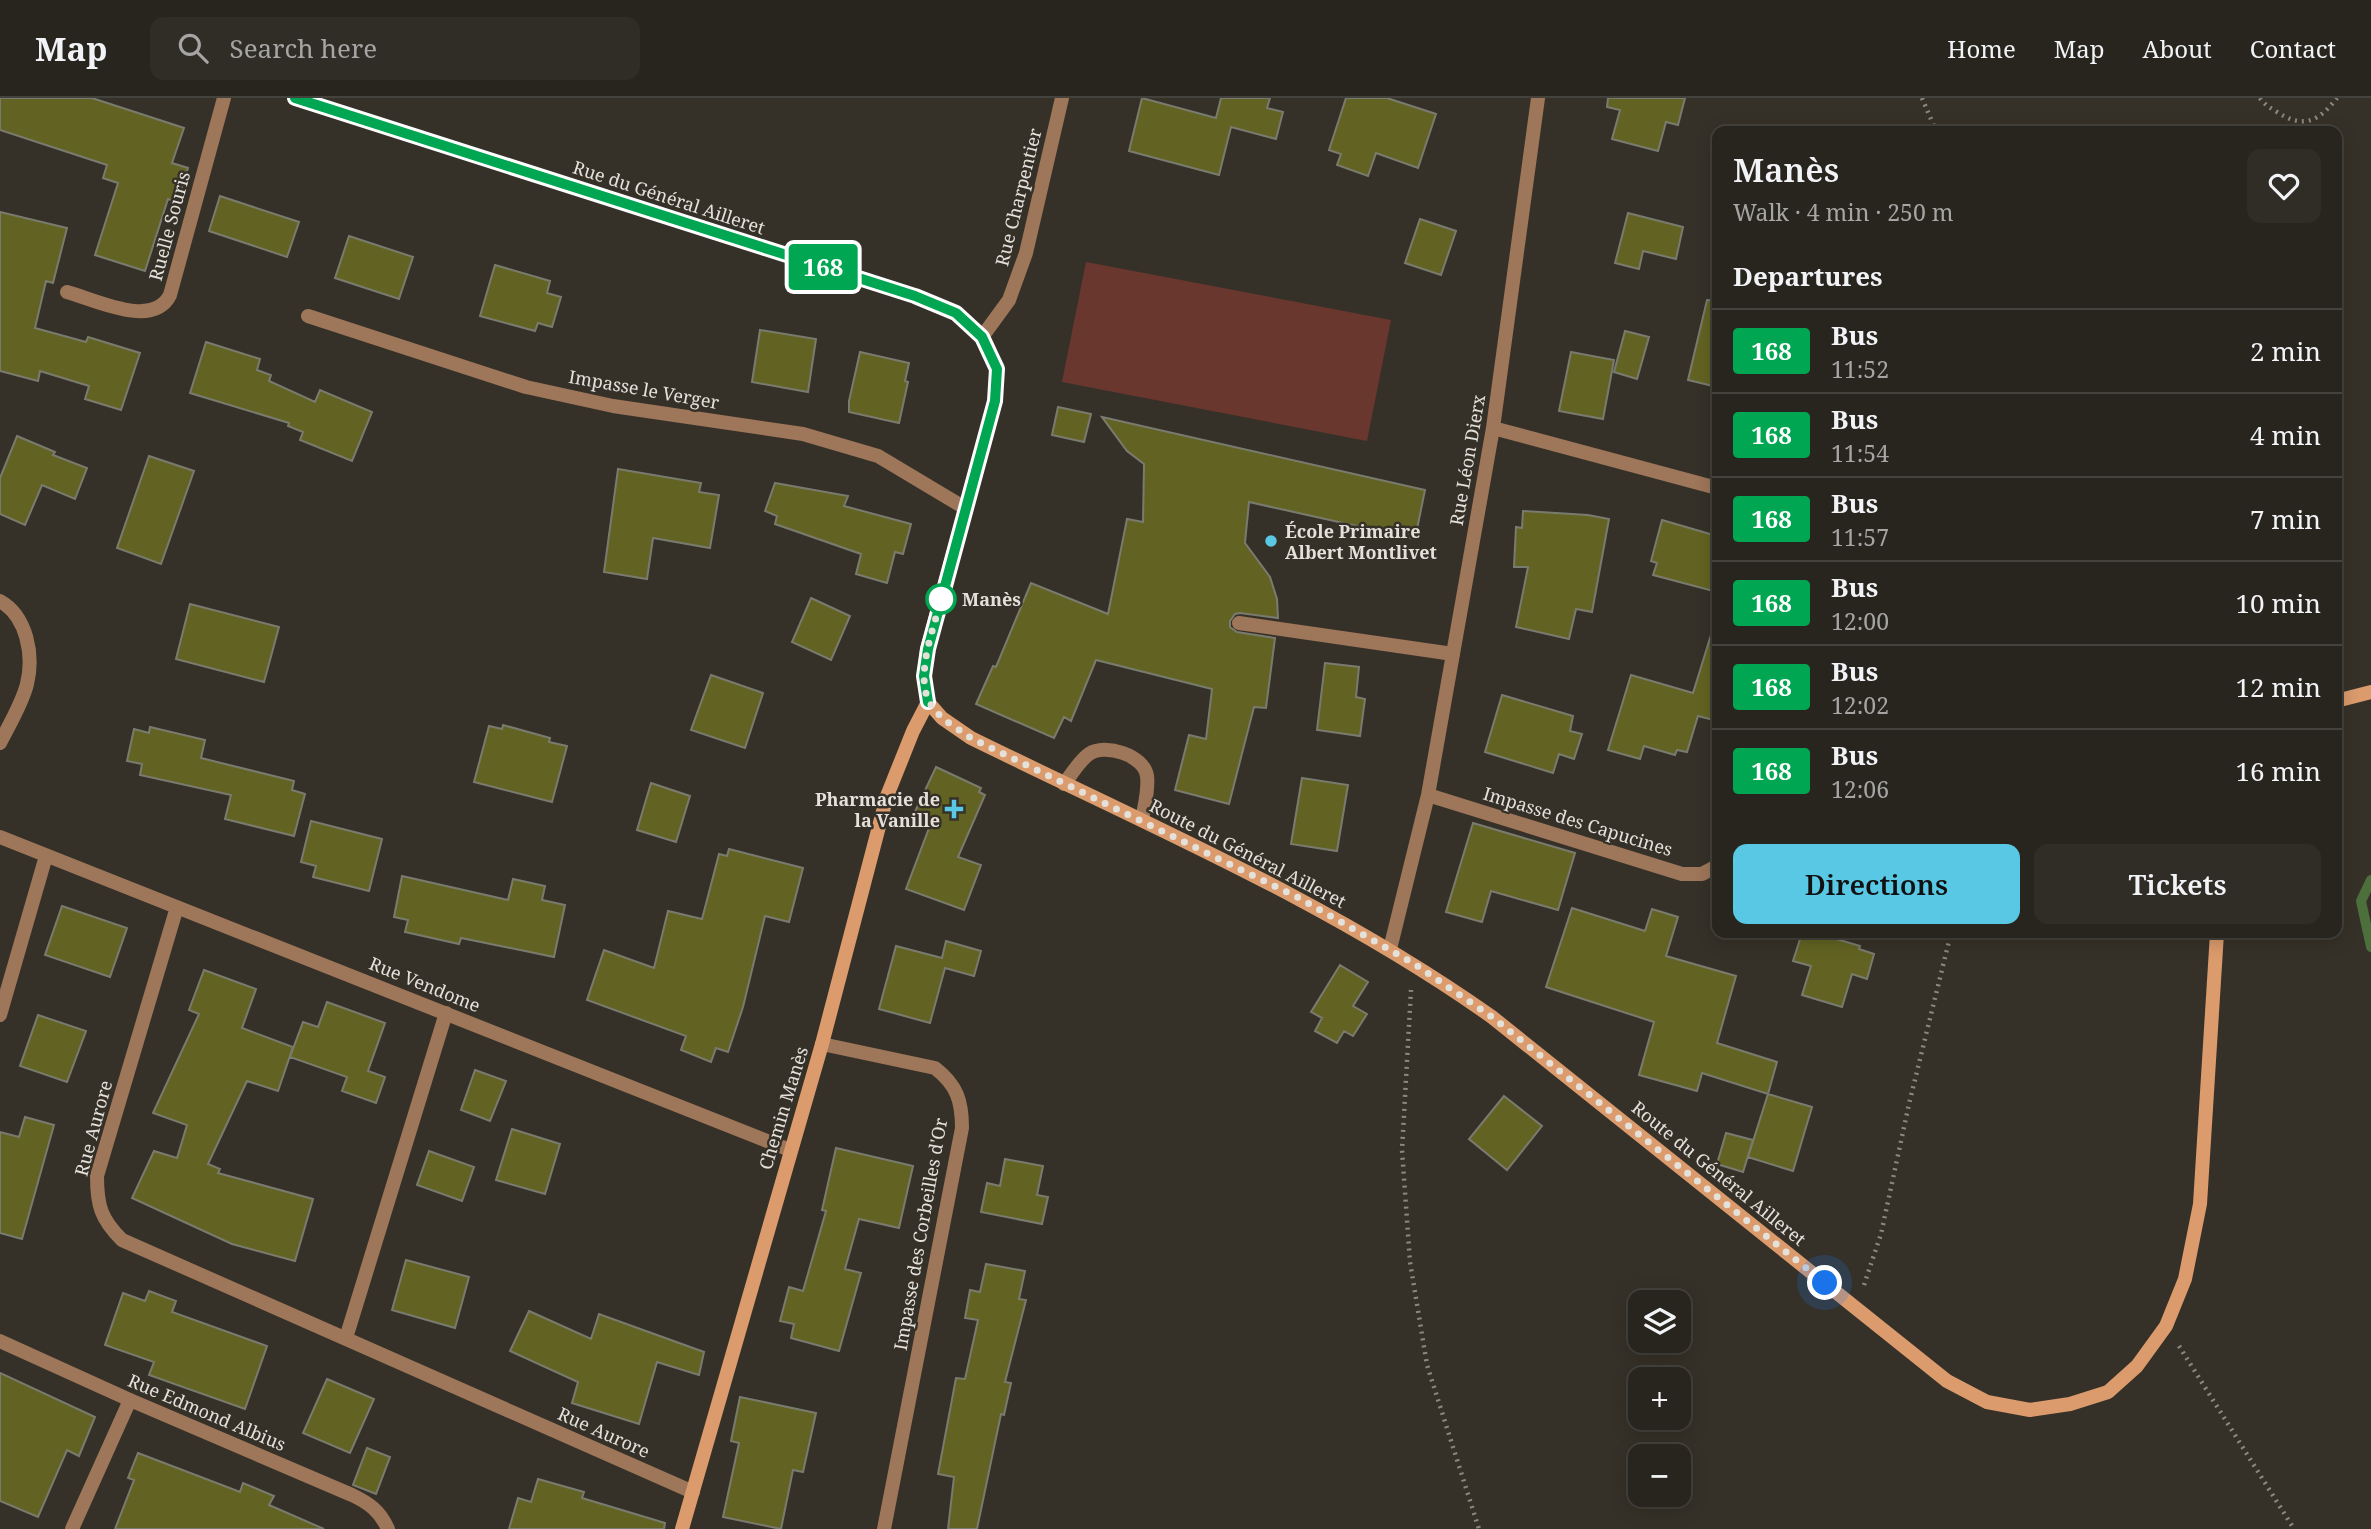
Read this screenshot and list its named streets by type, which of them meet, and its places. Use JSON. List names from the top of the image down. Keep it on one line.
{"streets":{"main road":["Rue du Général Ailleret","Route du Général Ailleret","Chemin Manès"],"street":["Rue Charpentier","Ruelle Souris","Impasse le Verger","Rue Léon Dierx","Impasse des Capucines","Rue Vendome","Rue Aurore","Impasse des Corbeilles d'Or","Rue Edmond Albius"]},"crossings":[["Rue du Général Ailleret","Rue Charpentier"],["Rue du Général Ailleret","Impasse le Verger"],["Rue du Général Ailleret","Route du Général Ailleret"],["Rue du Général Ailleret","Chemin Manès"],["Rue Léon Dierx","Impasse des Capucines"],["Rue Léon Dierx","Route du Général Ailleret"],["Route du Général Ailleret","Chemin Manès"],["Rue Vendome","Chemin Manès"],["Rue Vendome","Rue Aurore"],["Chemin Manès","Rue Aurore"],["Chemin Manès","Impasse des Corbeilles d'Or"]],"places":{"other":["École Primaire Albert Montlivet","Manès"],"health":["Pharmacie de la Vanille"]},"lines":["bus line 168"],"page":{"header":"Map","search":"Search here","nav":["Home","Map","About","Contact"],"on_map":"168","heading":[["Manès","Walk · 4 min · 250 m"],"Departures"],"list":[{"mark":"168","name":"Bus","note":"11:52","value":"2 min"},{"mark":"168","name":"Bus","note":"11:54","value":"4 min"},{"mark":"168","name":"Bus","note":"11:57","value":"7 min"},{"mark":"168","name":"Bus","note":"12:00","value":"10 min"},{"mark":"168","name":"Bus","note":"12:02","value":"12 min"},{"mark":"168","name":"Bus","note":"12:06","value":"16 min"}],"buttons":["Directions","Tickets"],"map_buttons":["+","−"]}}
